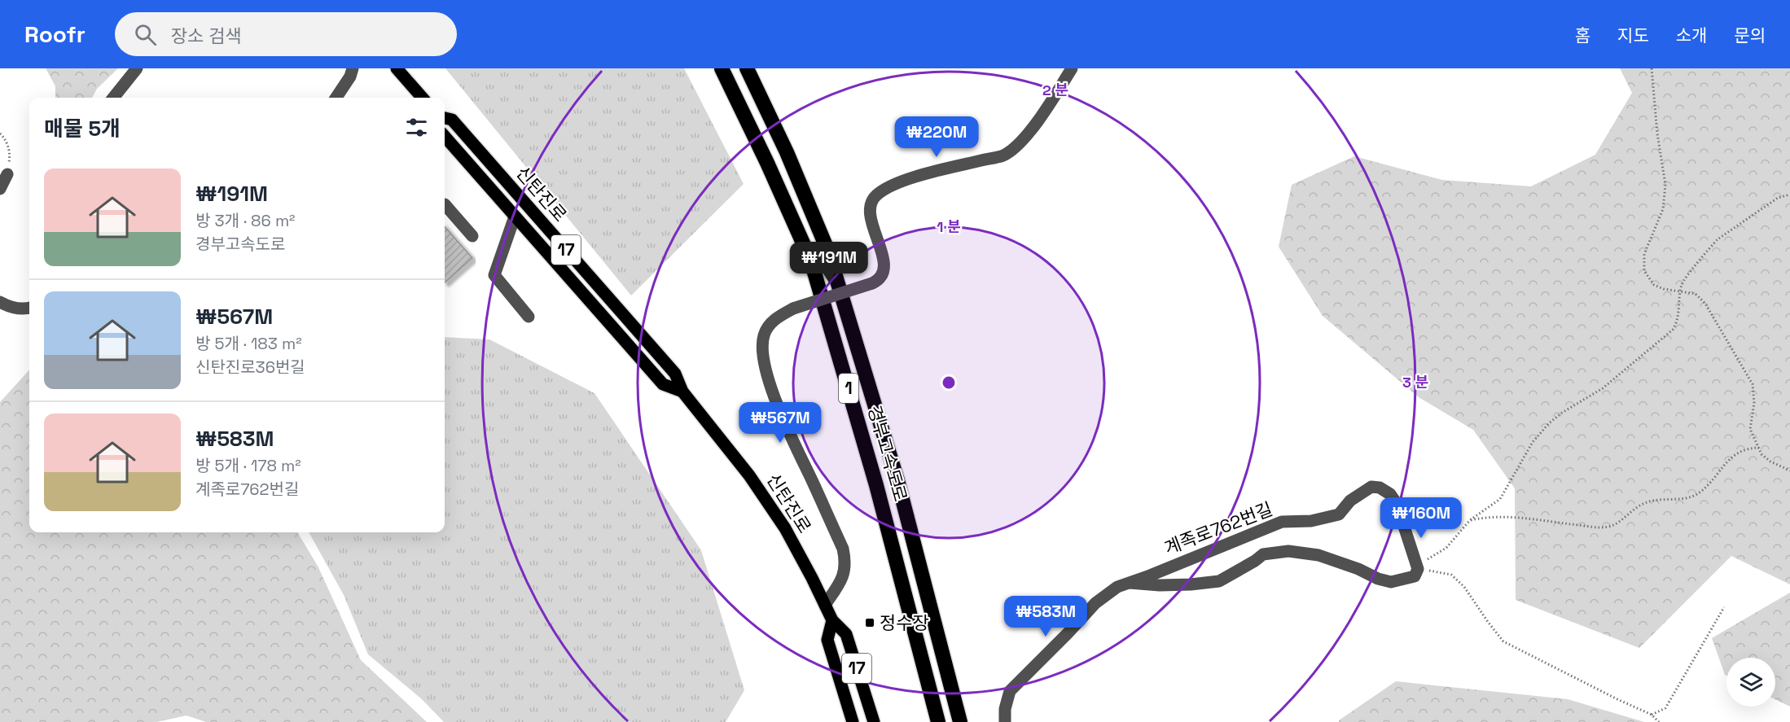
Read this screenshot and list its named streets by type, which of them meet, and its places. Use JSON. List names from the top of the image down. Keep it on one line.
{"streets":{"highway":["1","경부고속도로"],"main road":["신탄진로","17"],"street":["계족로762번길"]},"crossings":[["신탄진로","17"]],"places":{"transit":["정수장"]},"page":{"header":"Roofr","search":"장소 검색","nav":["홈","지도","소개","문의"],"heading":"매물 5개","price":["₩220M","₩191M","₩567M","₩160M","₩583M"],"list":[{"name":"₩191M","note":"방 3개 · 86 m² · 경부고속도로"},{"name":"₩567M","note":"방 5개 · 183 m² · 신탄진로36번길"},{"name":"₩583M","note":"방 5개 · 178 m² · 계족로762번길"}]},"rings":["2 분","1 분","3 분"]}
